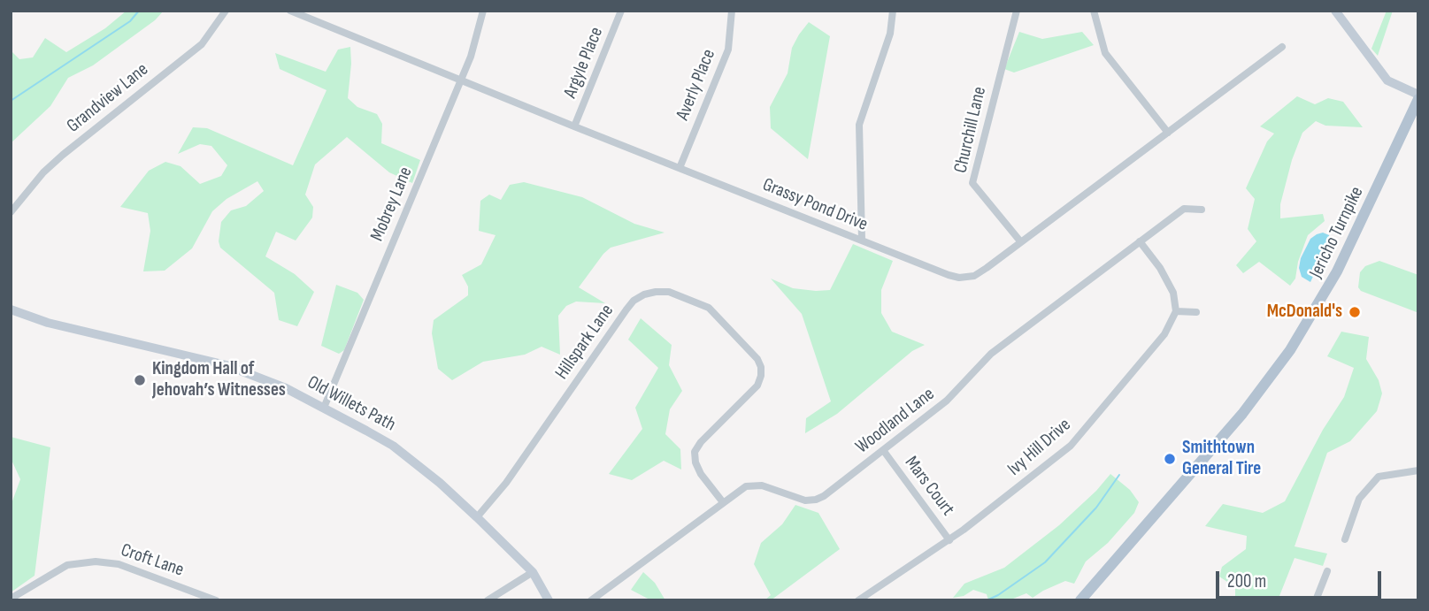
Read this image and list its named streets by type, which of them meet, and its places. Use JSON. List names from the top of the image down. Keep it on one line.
{"streets":{"main road":["Jericho Turnpike","Old Willets Path"],"street":["Argyle Place","Averly Place","Grandview Lane","Churchill Lane","Mobrey Lane","Grassy Pond Drive","Hillspark Lane","Woodland Lane","Ivy Hill Drive","Mars Court","Croft Lane"]},"crossings":[["Argyle Place","Grassy Pond Drive"],["Averly Place","Grassy Pond Drive"],["Churchill Lane","Grassy Pond Drive"],["Mobrey Lane","Grassy Pond Drive"],["Mobrey Lane","Old Willets Path"],["Hillspark Lane","Old Willets Path"],["Hillspark Lane","Woodland Lane"],["Woodland Lane","Mars Court"],["Ivy Hill Drive","Mars Court"]],"places":["McDonald's","Kingdom Hall of Jehovah’s Witnesses","Smithtown General Tire"],"scale_bar":"200 m"}
